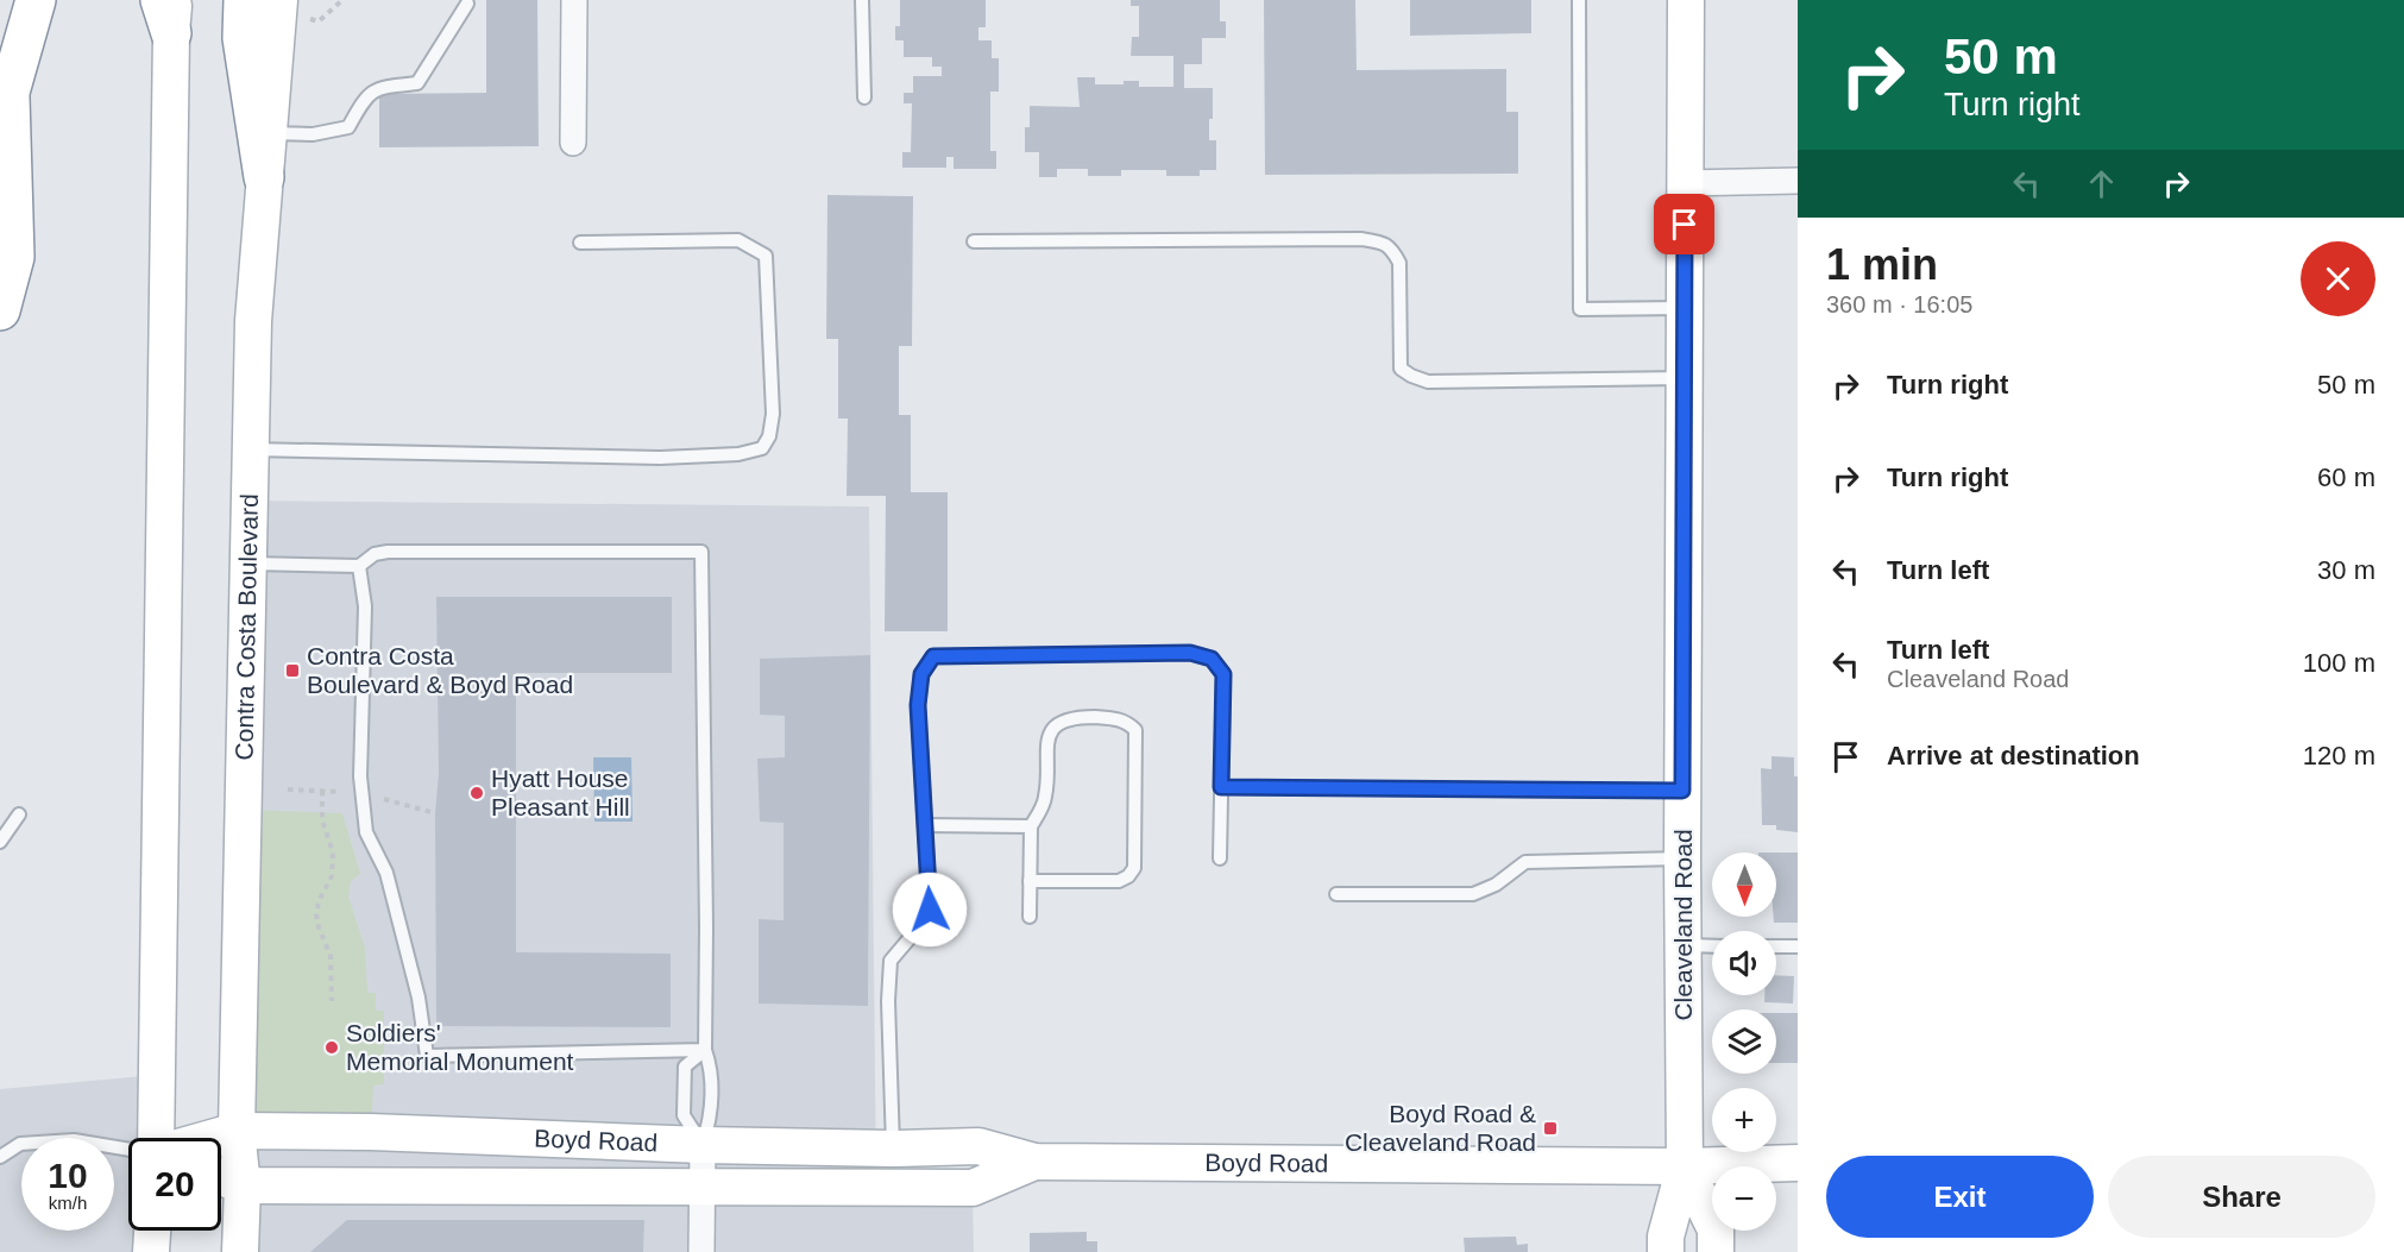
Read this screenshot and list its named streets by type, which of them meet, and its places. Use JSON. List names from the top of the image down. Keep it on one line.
{"streets":{"street":["Contra Costa Boulevard","Cleaveland Road","Boyd Road"]},"crossings":[["Contra Costa Boulevard","Boyd Road"],["Cleaveland Road","Boyd Road"]],"places":{"transit":["Contra Costa Boulevard & Boyd Road","Boyd Road & Cleaveland Road"],"other":["Hyatt House Pleasant Hill","Soldiers' Memorial Monument"]},"north":"bottom","page":{"turn":["50 m","Turn right"],"heading":["1 min","360 m · 16:05"],"list":[{"name":"Turn right","value":"50 m"},{"name":"Turn right","value":"60 m"},{"name":"Turn left","value":"30 m"},{"name":"Turn left","note":"Cleaveland Road","value":"100 m"},{"name":"Arrive at destination","value":"120 m"}],"map_buttons":["+","−"],"speed":"10 km/h","limit":"20","buttons":["Exit","Share"]}}
